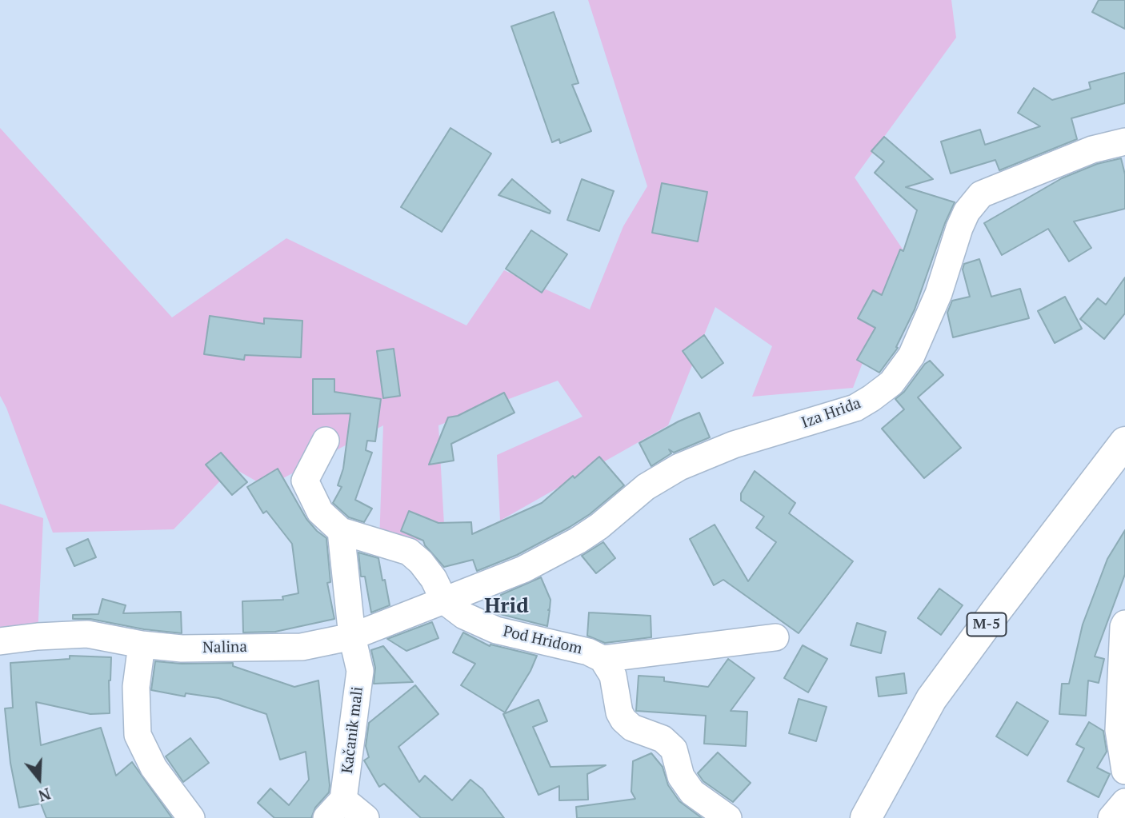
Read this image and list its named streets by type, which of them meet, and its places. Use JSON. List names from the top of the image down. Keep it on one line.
{"streets":{"main road":["M-5"],"street":["Iza Hrida","Pod Hridom","Nalina","Kačanik mali"]},"crossings":[["Iza Hrida","Pod Hridom"],["Iza Hrida","Nalina"],["Pod Hridom","Nalina"],["Pod Hridom","Kačanik mali"],["Nalina","Kačanik mali"]],"districts":["Hrid"],"north":"bottom"}
